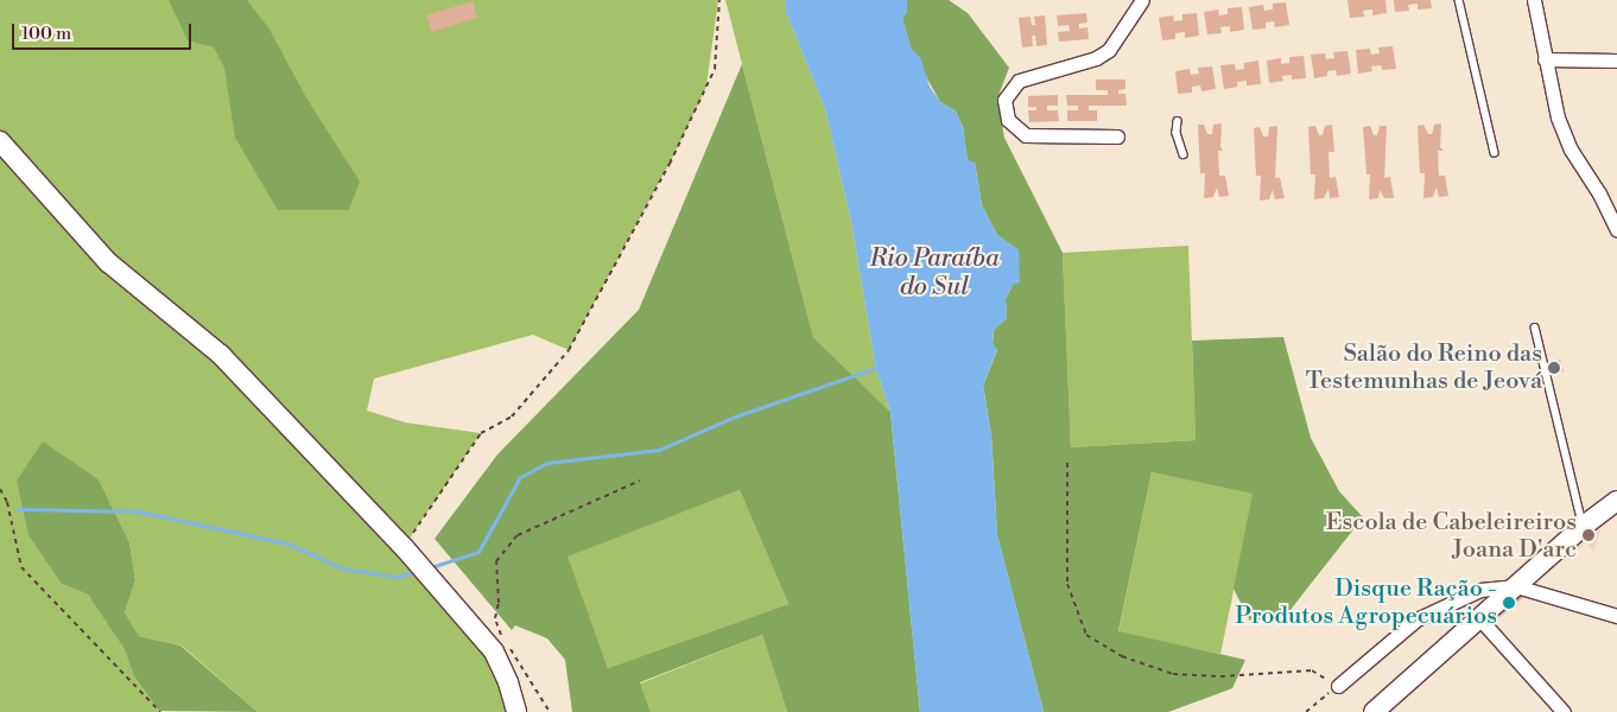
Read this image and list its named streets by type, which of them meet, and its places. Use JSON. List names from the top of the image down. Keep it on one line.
{"water":["Rio Paraíba do Sul"],"places":["Salão do Reino das Testemunhas de Jeová","Escola de Cabeleireiros Joana D'arc","Disque Ração - Produtos Agropecuários"],"scale_bar":"100 m"}
